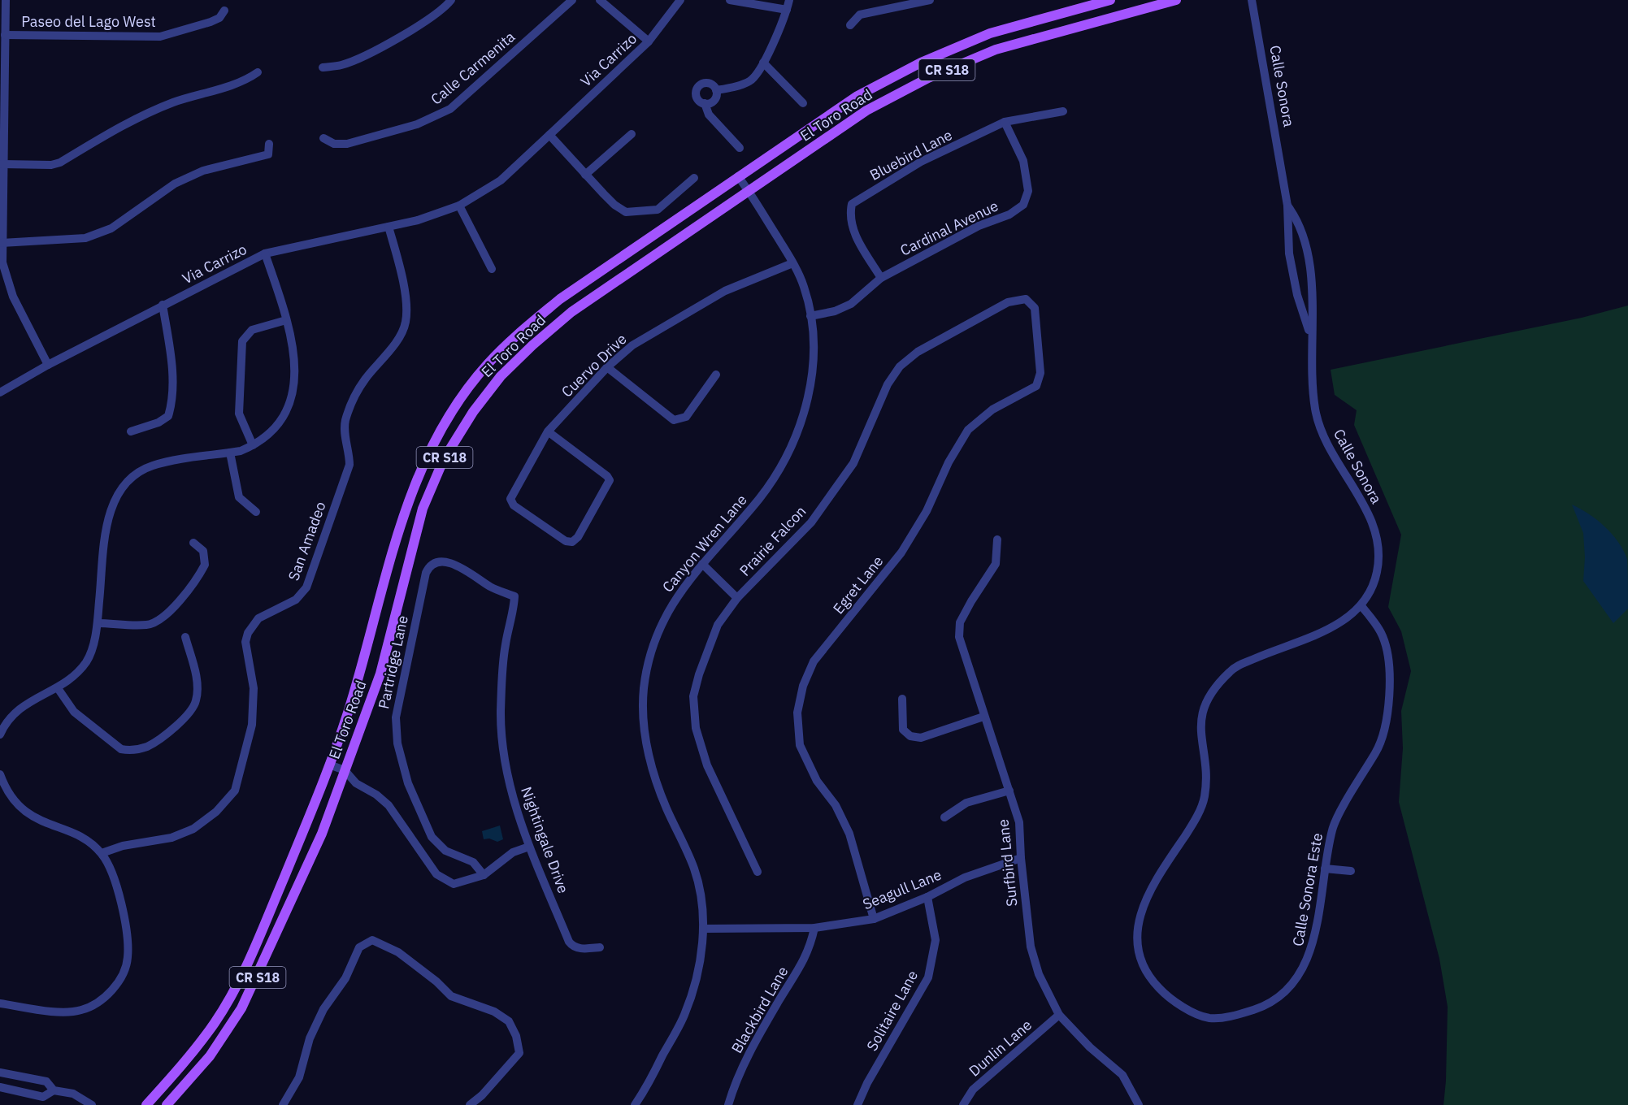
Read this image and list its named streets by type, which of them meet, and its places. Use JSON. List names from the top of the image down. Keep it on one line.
{"streets":{"main road":["CR S18","El Toro Road"],"street":["Paseo del Lago West","Via Carrizo","Calle Carmenita","Calle Sonora","Bluebird Lane","Cardinal Avenue","Cuervo Drive","San Amadeo","Prairie Falcon","Canyon Wren Lane","Egret Lane","Partridge Lane","Nightingale Drive","Surfbird Lane","Seagull Lane","Calle Sonora Este","Blackbird Lane","Solitaire Lane","Dunlin Lane"]},"crossings":[["Via Carrizo","San Amadeo"],["Calle Sonora","Calle Sonora Este"],["El Toro Road","Canyon Wren Lane"],["Bluebird Lane","Cardinal Avenue"],["Cardinal Avenue","Canyon Wren Lane"],["Cuervo Drive","Canyon Wren Lane"],["Prairie Falcon","Egret Lane"],["Canyon Wren Lane","Seagull Lane"],["Egret Lane","Seagull Lane"],["Partridge Lane","Nightingale Drive"],["Surfbird Lane","Seagull Lane"],["Surfbird Lane","Dunlin Lane"],["Seagull Lane","Blackbird Lane"],["Seagull Lane","Solitaire Lane"]]}
